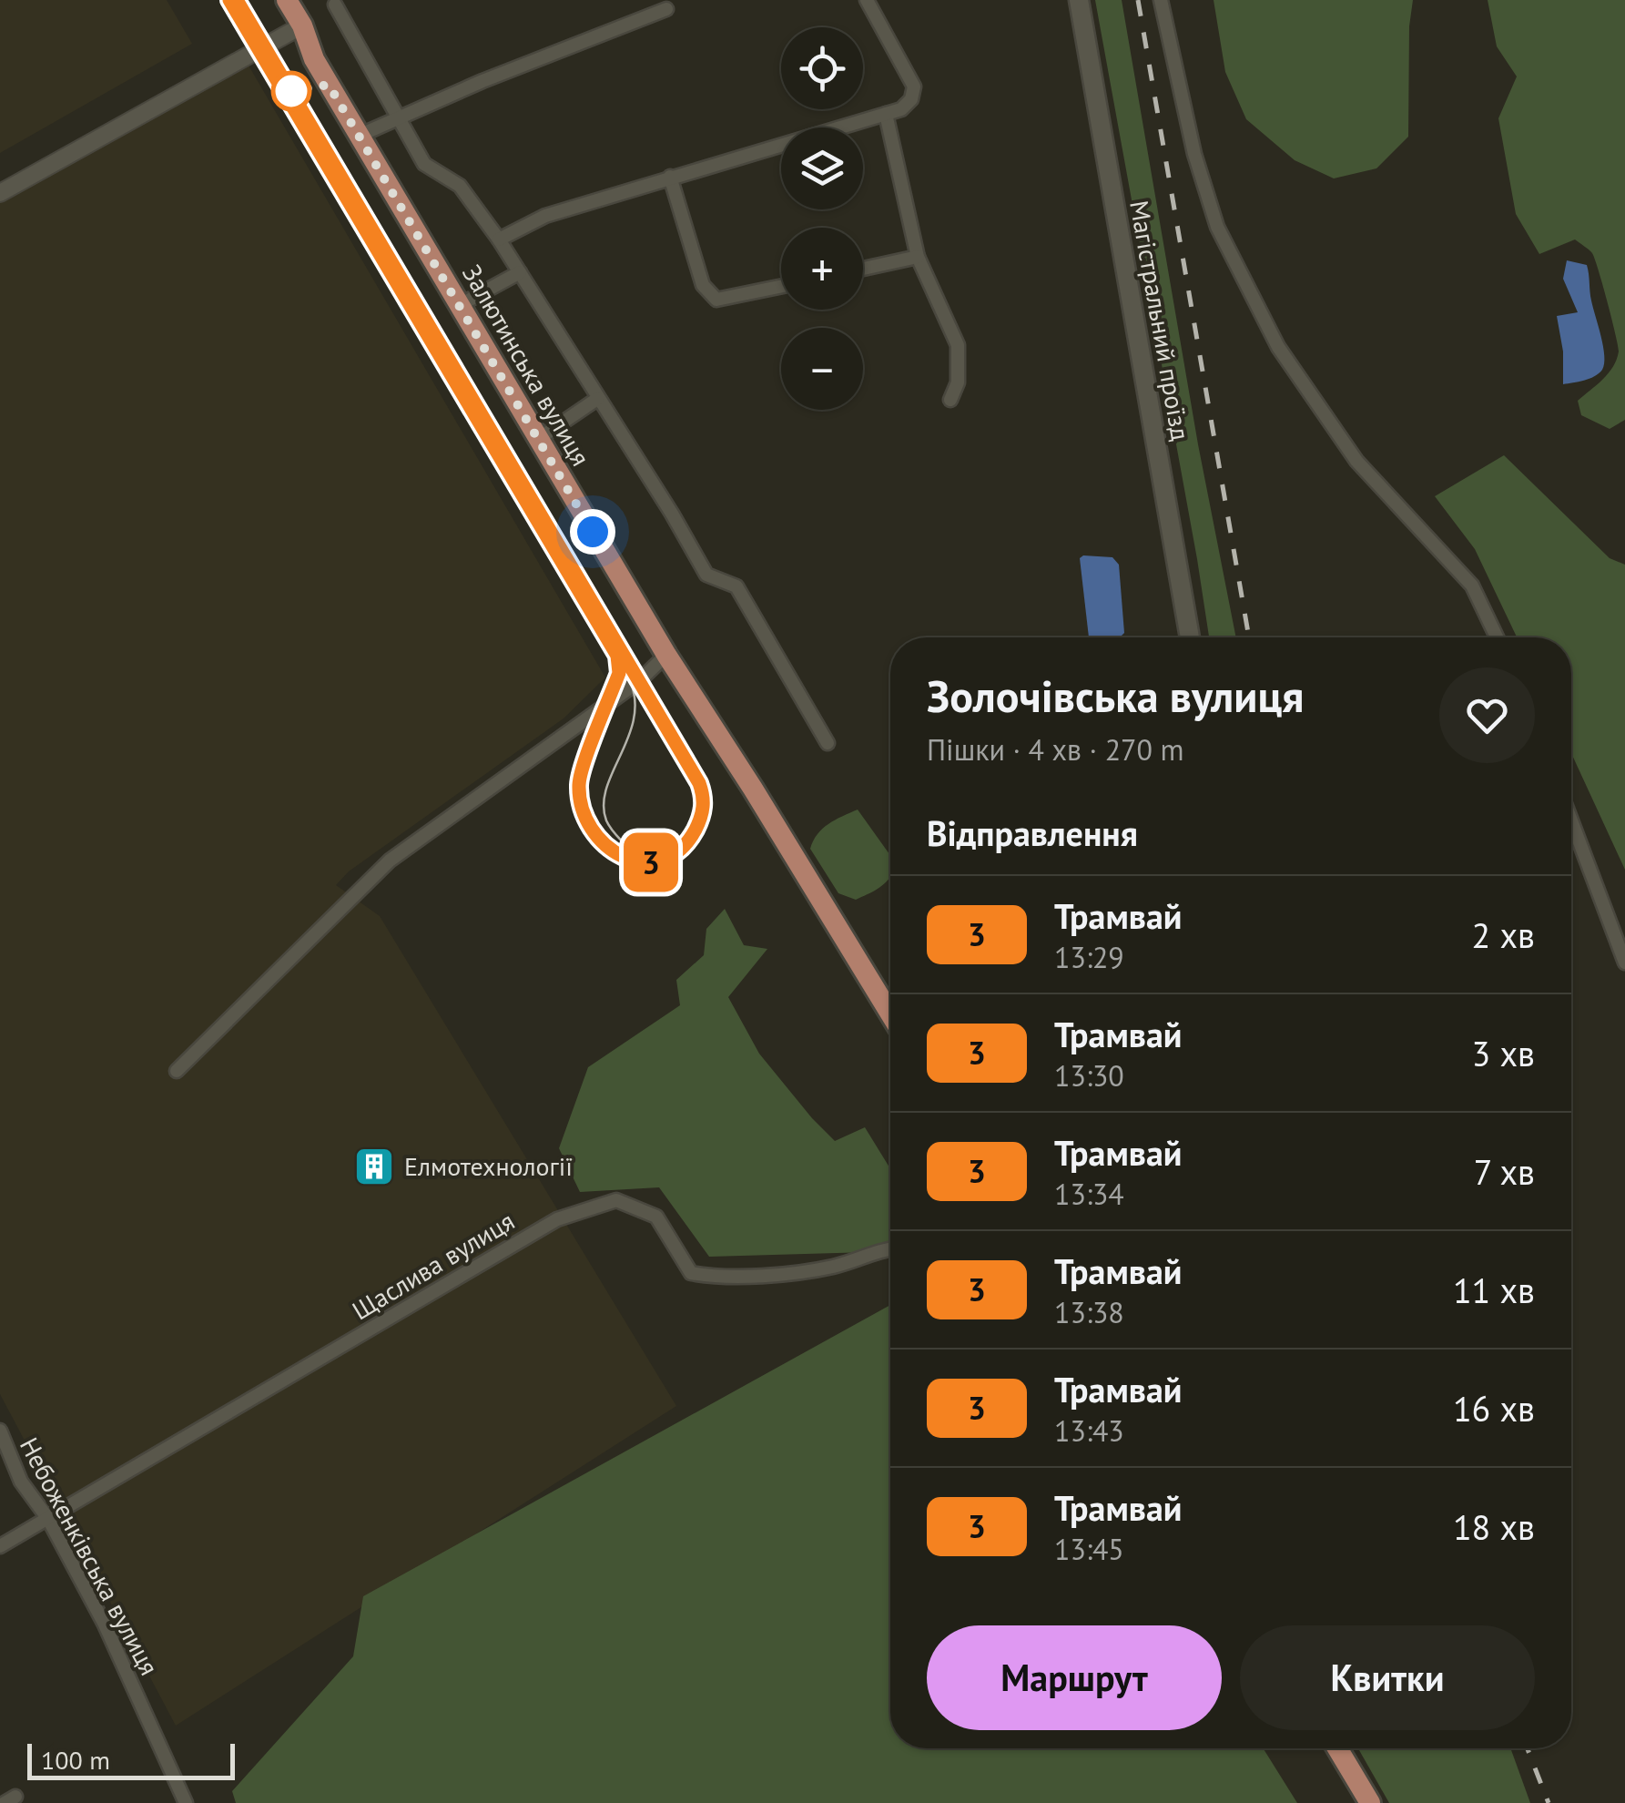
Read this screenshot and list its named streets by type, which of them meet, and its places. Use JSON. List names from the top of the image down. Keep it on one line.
{"streets":{"main road":["Магістральний проїзд","Залютинська вулиця"],"street":["Щаслива вулиця","Небоженківська вулиця"]},"crossings":[["Щаслива вулиця","Небоженківська вулиця"]],"places":{"building":["Елмотехнології"]},"lines":["tram line 3"],"scale_bar":"100 m","page":{"on_map":"3","map_buttons":["+","−"],"heading":[["Золочівська вулиця","Пішки · 4 хв · 270 m"],"Відправлення"],"list":[{"mark":"3","name":"Трамвай","note":"13:29","value":"2 хв"},{"mark":"3","name":"Трамвай","note":"13:30","value":"3 хв"},{"mark":"3","name":"Трамвай","note":"13:34","value":"7 хв"},{"mark":"3","name":"Трамвай","note":"13:38","value":"11 хв"},{"mark":"3","name":"Трамвай","note":"13:43","value":"16 хв"},{"mark":"3","name":"Трамвай","note":"13:45","value":"18 хв"}],"buttons":["Маршрут","Квитки"],"scale":"100 m"}}
